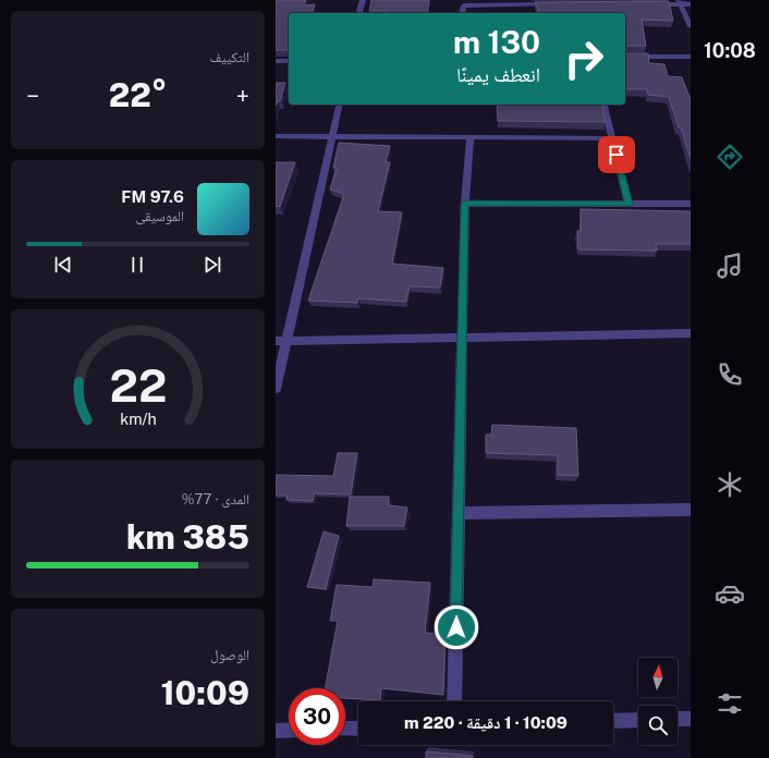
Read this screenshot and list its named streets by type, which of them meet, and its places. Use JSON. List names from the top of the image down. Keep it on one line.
{"north":"top","page":{"tabs":"10:08","tile":["التكييف",["المدى · 77%","385 km"],["الوصول","10:09"]],"turn":["130 m","انعطف يمينًا"],"heat":["−","22°","+"],"song":["97.6 FM","الموسيقى"],"limit":"30","trip":"10:09 · 1 دقيقة · 220 m","gauge":["22","km/h"]}}
